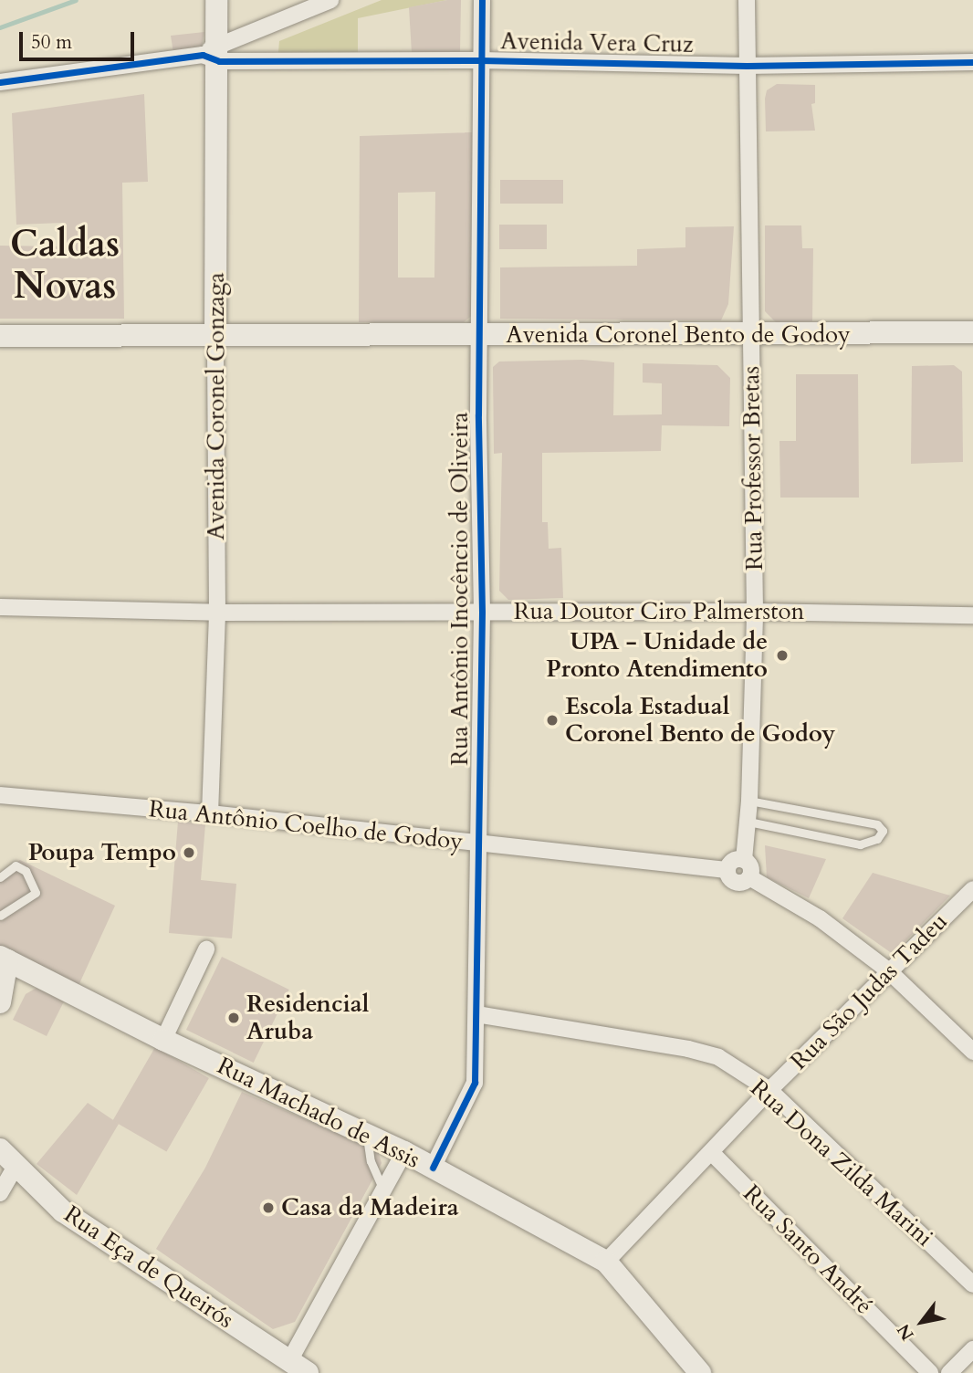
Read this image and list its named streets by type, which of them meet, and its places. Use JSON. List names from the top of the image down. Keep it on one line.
{"streets":{"main road":["Avenida Coronel Bento de Godoy","Avenida Coronel Gonzaga","Rua Machado de Assis","Rua Eça de Queirós"],"street":["Avenida Vera Cruz","Rua Professor Bretas","Rua Antônio Inocêncio de Oliveira","Rua Doutor Ciro Palmerston","Rua Antônio Coelho de Godoy","Rua São Judas Tadeu","Rua Dona Zilda Marini","Rua Santo André"]},"crossings":[["Avenida Vera Cruz","Avenida Coronel Gonzaga"],["Avenida Vera Cruz","Rua Professor Bretas"],["Avenida Vera Cruz","Rua Antônio Inocêncio de Oliveira"],["Avenida Coronel Bento de Godoy","Avenida Coronel Gonzaga"],["Avenida Coronel Bento de Godoy","Rua Professor Bretas"],["Avenida Coronel Bento de Godoy","Rua Antônio Inocêncio de Oliveira"],["Avenida Coronel Gonzaga","Rua Doutor Ciro Palmerston"],["Avenida Coronel Gonzaga","Rua Antônio Coelho de Godoy"],["Rua Professor Bretas","Rua Doutor Ciro Palmerston"],["Rua Professor Bretas","Rua Antônio Coelho de Godoy"],["Rua Antônio Inocêncio de Oliveira","Rua Doutor Ciro Palmerston"],["Rua Antônio Inocêncio de Oliveira","Rua Antônio Coelho de Godoy"],["Rua Antônio Inocêncio de Oliveira","Rua Machado de Assis"],["Rua Antônio Inocêncio de Oliveira","Rua Dona Zilda Marini"],["Rua Antônio Coelho de Godoy","Rua São Judas Tadeu"],["Rua São Judas Tadeu","Rua Machado de Assis"],["Rua São Judas Tadeu","Rua Dona Zilda Marini"],["Rua São Judas Tadeu","Rua Santo André"]],"districts":["Caldas Novas"],"places":["UPA - Unidade de Pronto Atendimento","Escola Estadual Coronel Bento de Godoy","Poupa Tempo","Residencial Aruba","Casa da Madeira"],"scale_bar":"50 m","north":"bottom left"}
